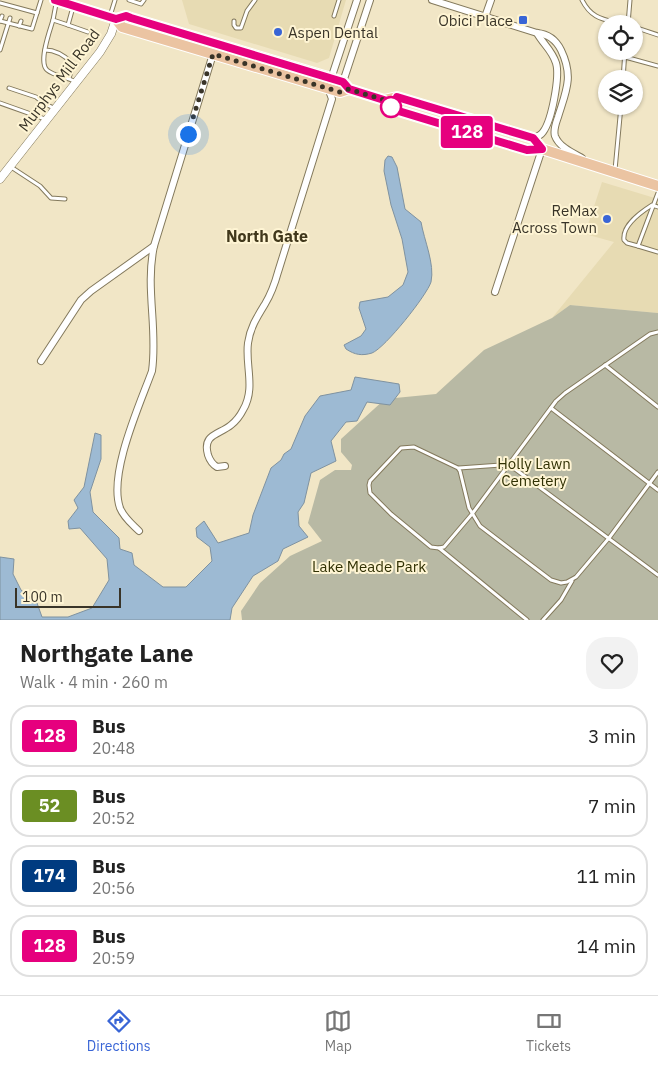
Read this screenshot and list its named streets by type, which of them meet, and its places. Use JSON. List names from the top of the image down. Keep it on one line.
{"streets":{"street":["Murphys Mill Road"]},"districts":["North Gate"],"parks":["Holly Lawn Cemetery","Lake Meade Park"],"places":{"transit":["Obici Place"],"other":["Aspen Dental","ReMax Across Town"]},"lines":["bus line 128"],"scale_bar":"100 m","page":{"on_map":"128","scale":"100 m","heading":["Northgate Lane","Walk · 4 min · 260 m"],"list":[{"mark":"128","name":"Bus","note":"20:48","value":"3 min"},{"mark":"52","name":"Bus","note":"20:52","value":"7 min"},{"mark":"174","name":"Bus","note":"20:56","value":"11 min"},{"mark":"128","name":"Bus","note":"20:59","value":"14 min"}],"tabs":["Directions","Map","Tickets"]}}
